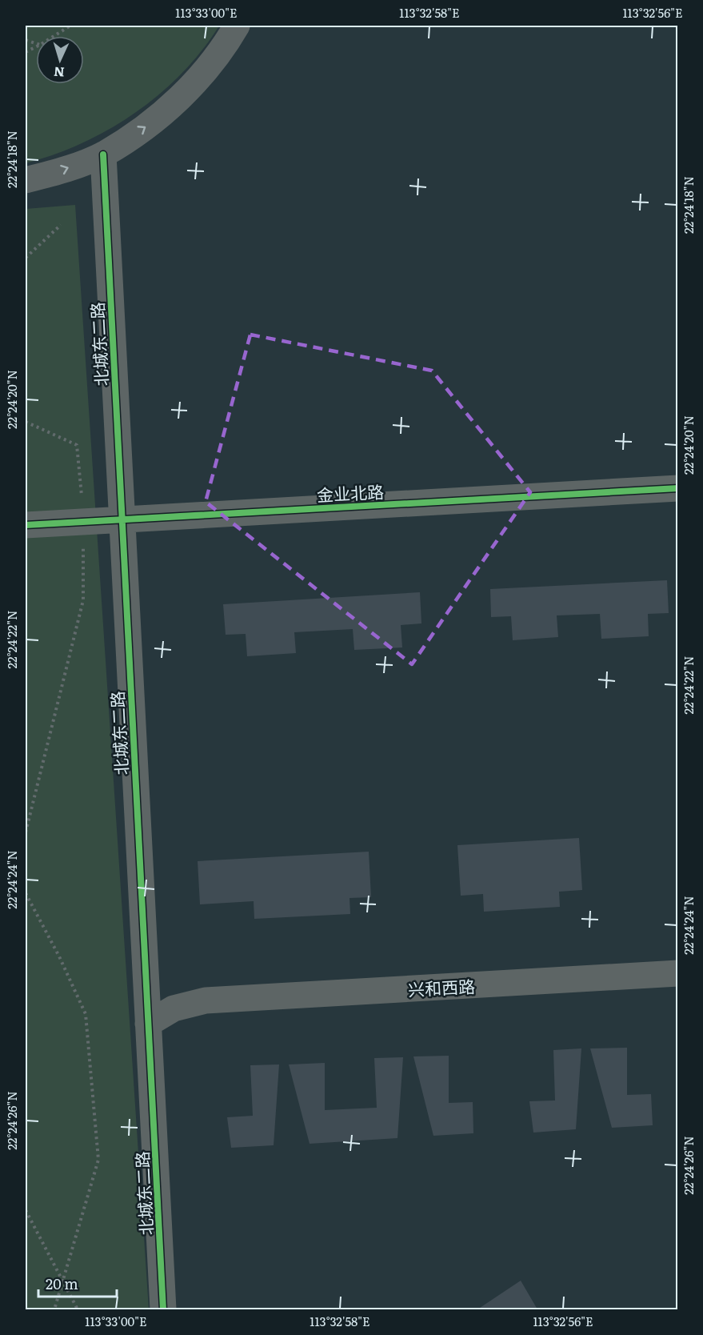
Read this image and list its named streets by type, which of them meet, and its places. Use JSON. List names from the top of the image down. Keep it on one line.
{"streets":{"street":["北城东二路","金业北路","兴和西路"]},"crossings":[["北城东二路","金业北路"]],"scale_bar":"20 m","north":"bottom","coordinates":["113°33'00\"E","113°32'58\"E","113°32'56\"E","22°24'18\"N","22°24'20\"N","22°24'22\"N","22°24'24\"N","22°24'26\"N"]}
